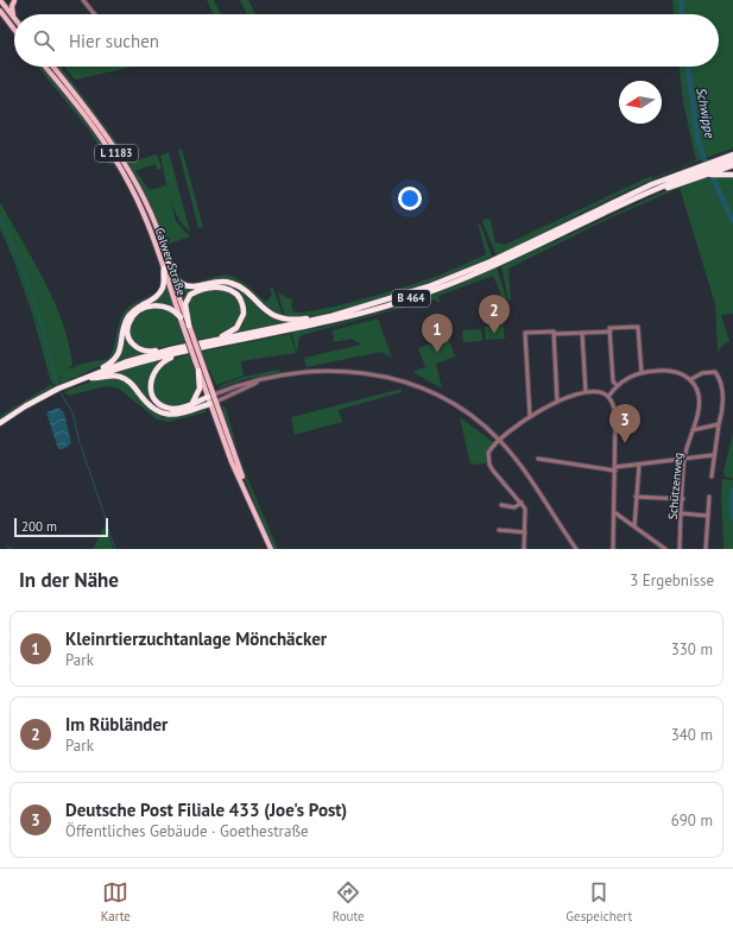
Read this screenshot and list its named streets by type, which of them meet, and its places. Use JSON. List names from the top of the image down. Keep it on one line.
{"streets":{"highway":["B 464"],"main road":["L 1183","Calwer Straße"],"street":["Schützenweg"]},"water":["Schwippe"],"scale_bar":"200 m","north":"left","page":{"search":"Hier suchen","pins":["2","1","3"],"scale":"200 m","heading":["In der Nähe","3 Ergebnisse"],"list":[{"mark":"1","name":"Kleinrtierzuchtanlage Mönchäcker","note":"Park","value":"330 m"},{"mark":"2","name":"Im Rübländer","note":"Park","value":"340 m"},{"mark":"3","name":"Deutsche Post Filiale 433 (Joe's Post)","note":"Öffentliches Gebäude · Goethestraße","value":"690 m"}],"nav":["Karte","Route","Gespeichert"]}}
